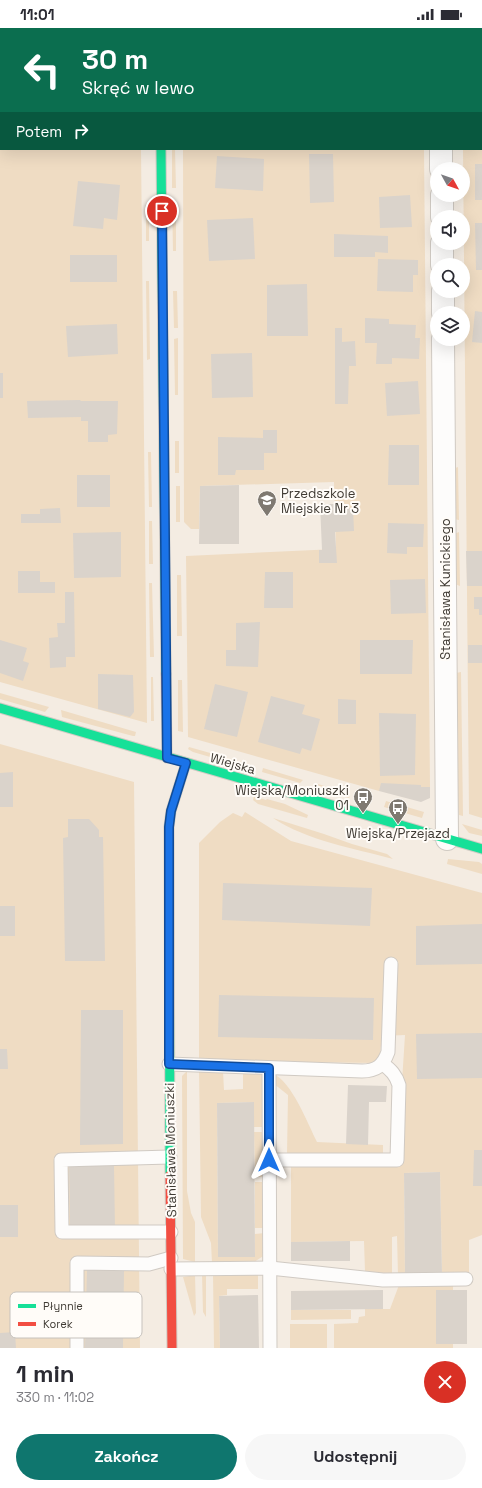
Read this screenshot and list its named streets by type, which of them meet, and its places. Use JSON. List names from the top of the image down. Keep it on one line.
{"streets":{"street":["Stanisława Kunickiego","Wiejska","Stanisława Moniuszki"]},"crossings":[["Stanisława Kunickiego","Wiejska"],["Wiejska","Stanisława Moniuszki"]],"places":{"school or university":["Przedszkole Miejskie Nr 3"],"bus stop":["Wiejska/Moniuszki 01","Wiejska/Przejazd"]},"legend":["Płynnie","Korek"],"north":"bottom right","page":{"status":"11:01","turn":["30 m","Skręć w lewo"],"then":"Potem","heading":["1 min","330 m · 11:02"],"buttons":["Zakończ","Udostępnij"]}}
